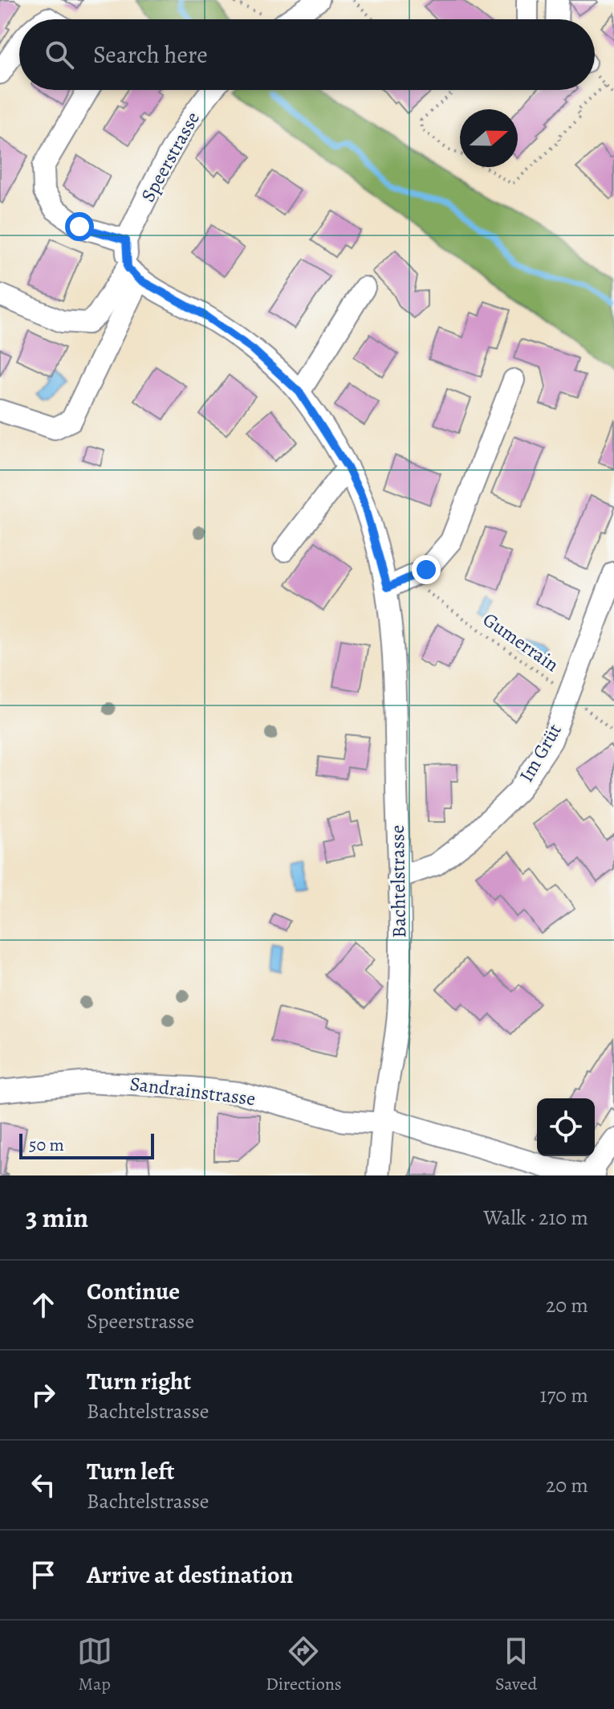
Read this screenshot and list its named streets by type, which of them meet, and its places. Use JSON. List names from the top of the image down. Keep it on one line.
{"streets":{"street":["Speerstrasse","Im Grüt","Bachtelstrasse","Sandrainstrasse"],"path":["Gumerrain"]},"crossings":[["Speerstrasse","Bachtelstrasse"],["Gumerrain","Im Grüt"],["Im Grüt","Bachtelstrasse"],["Bachtelstrasse","Sandrainstrasse"]],"scale_bar":"50 m","north":"right","page":{"search":"Search here","scale":"50 m","heading":["3 min","Walk · 210 m"],"list":[["Continue","Speerstrasse","20 m"],["Turn right","Bachtelstrasse","170 m"],["Turn left","Bachtelstrasse","20 m"],"Arrive at destination"],"nav":["Map","Directions","Saved"]}}
